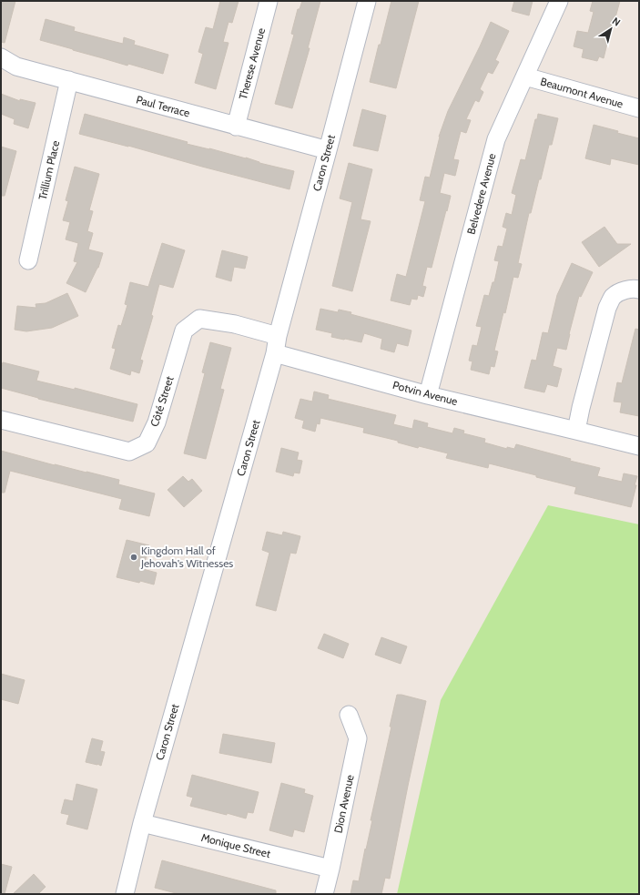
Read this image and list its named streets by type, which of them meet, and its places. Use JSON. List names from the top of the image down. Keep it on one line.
{"streets":{"street":["Therese Avenue","Beaumont Avenue","Paul Terrace","Caron Street","Trillium Place","Belvedere Avenue","Potvin Avenue","Côté Street","Dion Avenue","Monique Street"]},"crossings":[["Therese Avenue","Paul Terrace"],["Beaumont Avenue","Belvedere Avenue"],["Paul Terrace","Caron Street"],["Paul Terrace","Trillium Place"],["Caron Street","Potvin Avenue"],["Caron Street","Côté Street"],["Caron Street","Monique Street"],["Belvedere Avenue","Potvin Avenue"],["Potvin Avenue","Côté Street"],["Dion Avenue","Monique Street"]],"places":["Kingdom Hall of Jehovah's Witnesses"],"north":"top right"}
